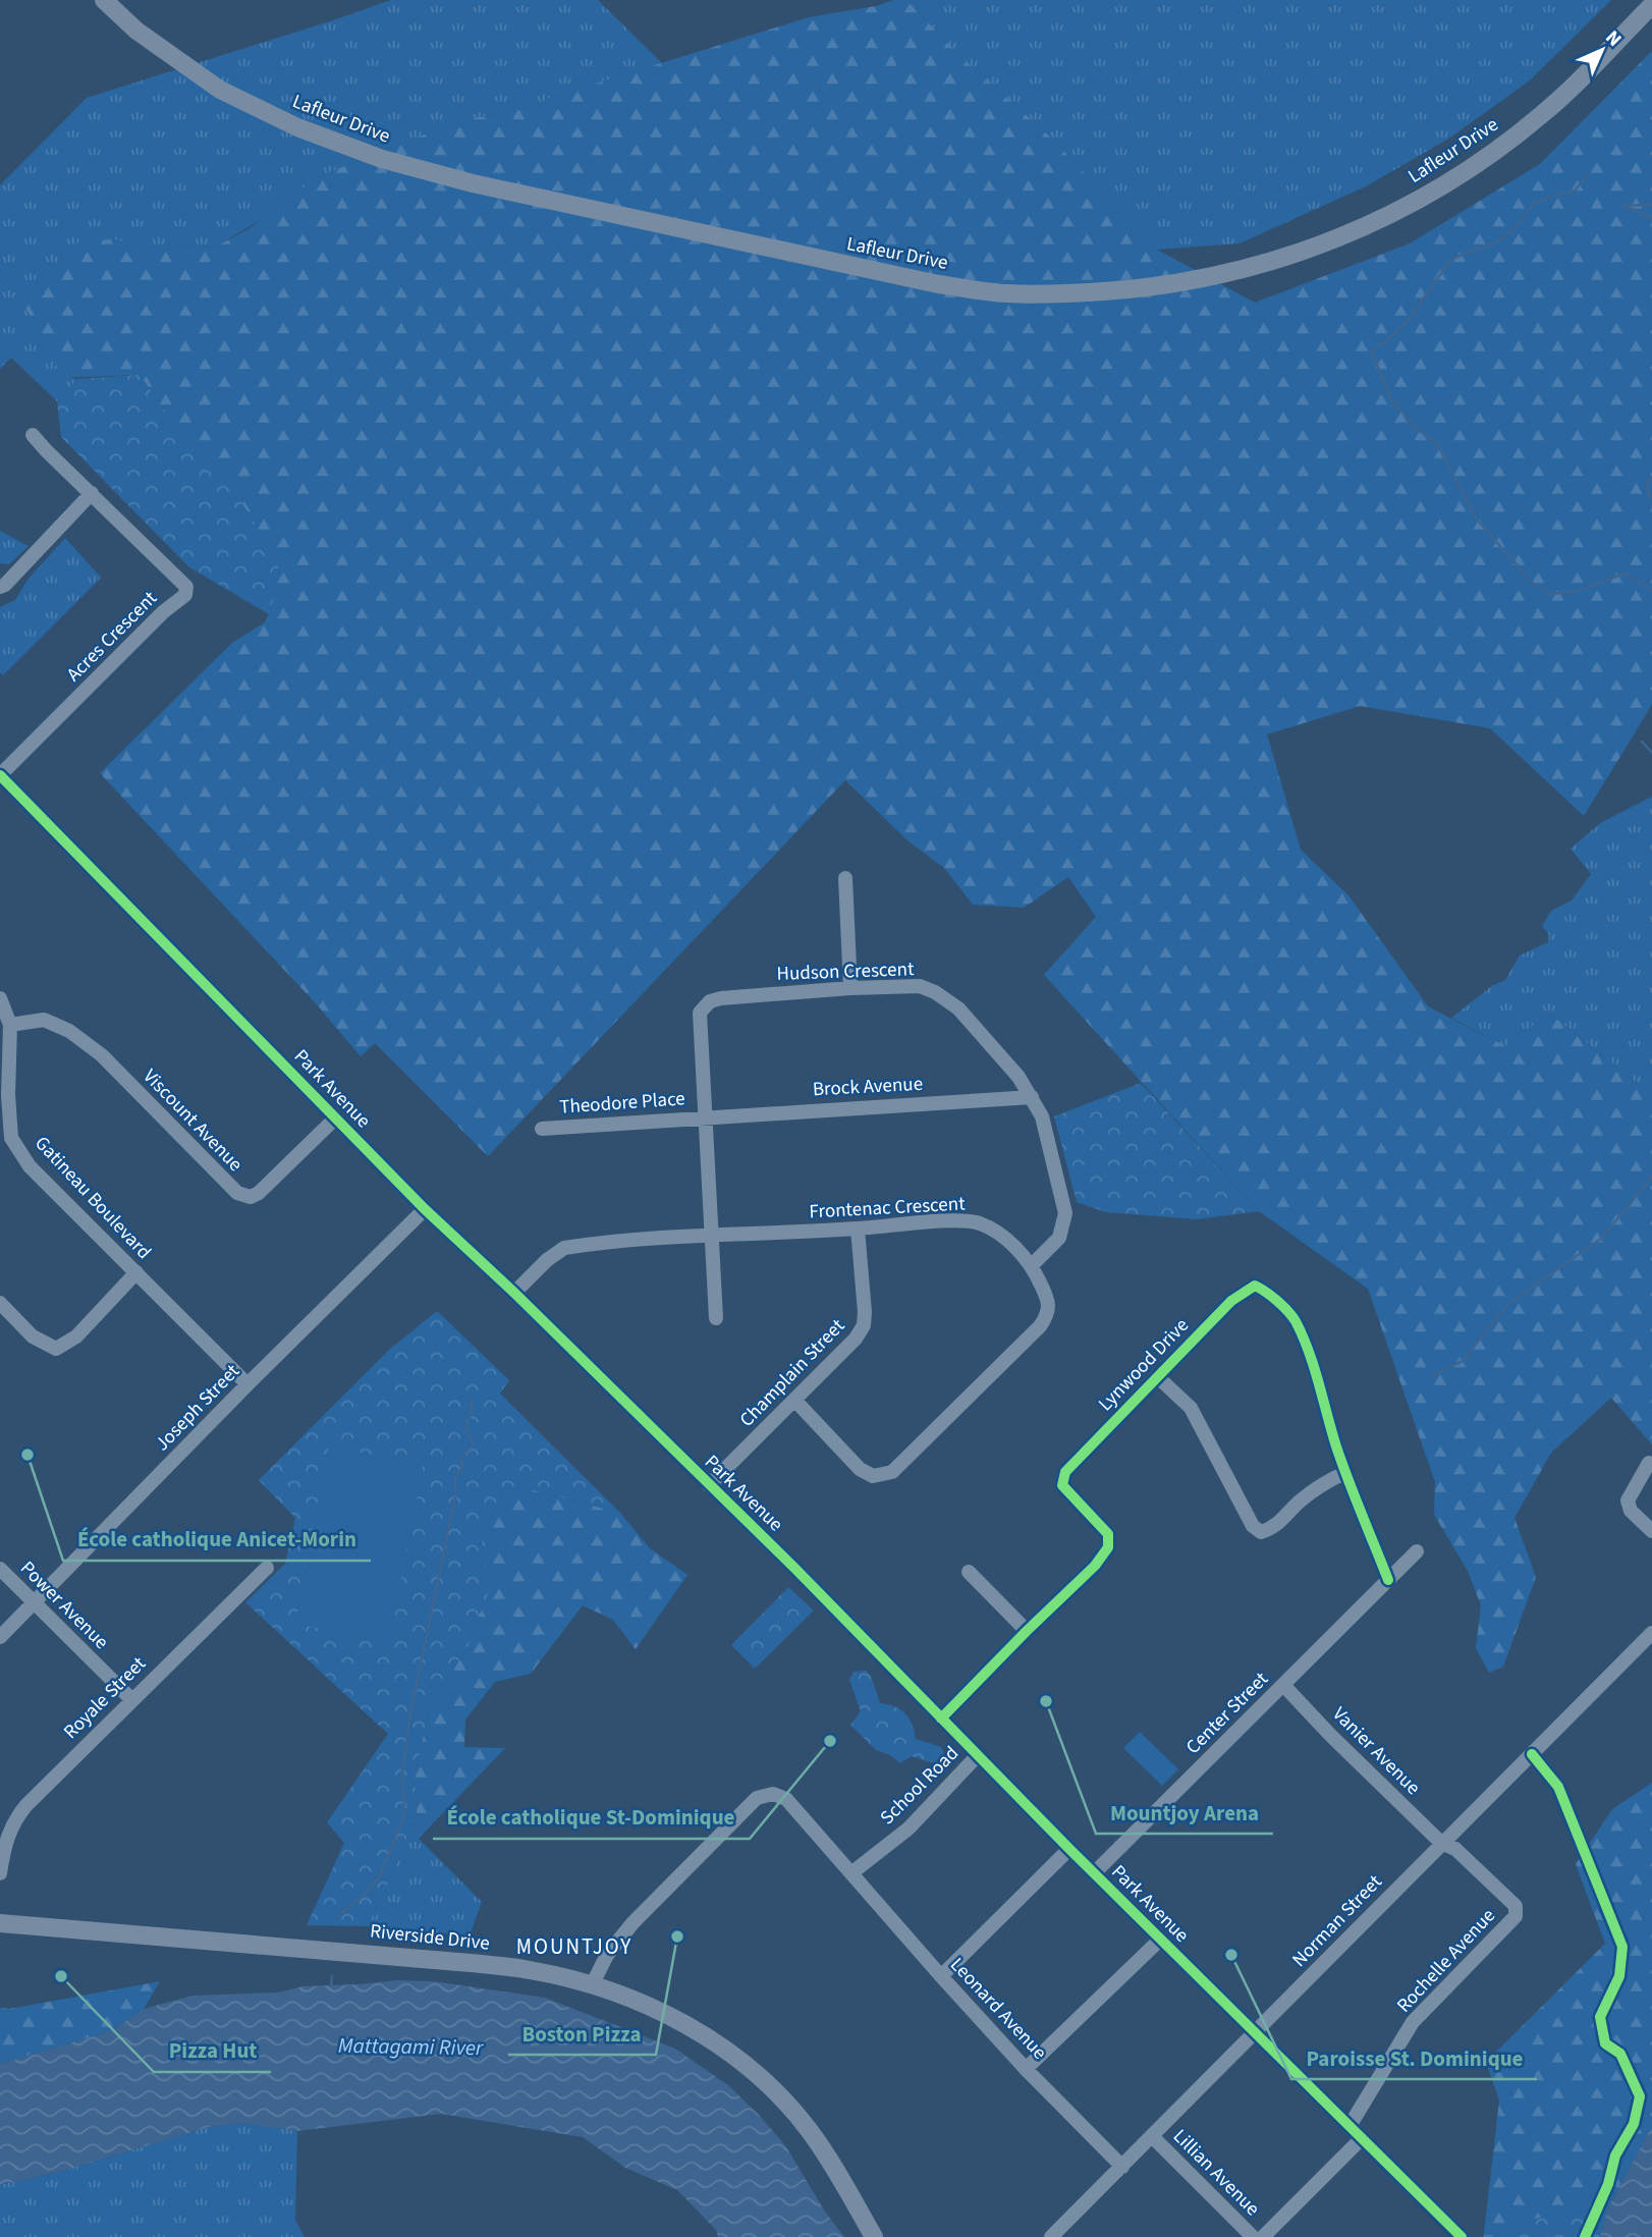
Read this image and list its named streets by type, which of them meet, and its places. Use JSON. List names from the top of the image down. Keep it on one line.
{"streets":{"main road":["Lafleur Drive","Riverside Drive"],"street":["Acres Crescent","Hudson Crescent","Brock Avenue","Park Avenue","Theodore Place","Viscount Avenue","Gatineau Boulevard","Frontenac Crescent","Lynwood Drive","Champlain Street","Joseph Street","Power Avenue","Royale Street","Center Street","Vanier Avenue","School Road","Norman Street","Rochelle Avenue","Leonard Avenue","Lillian Avenue"]},"crossings":[["Acres Crescent","Park Avenue"],["Hudson Crescent","Brock Avenue"],["Hudson Crescent","Theodore Place"],["Hudson Crescent","Frontenac Crescent"],["Brock Avenue","Theodore Place"],["Park Avenue","Viscount Avenue"],["Park Avenue","Frontenac Crescent"],["Park Avenue","Lynwood Drive"],["Park Avenue","Champlain Street"],["Park Avenue","Joseph Street"],["Park Avenue","Center Street"],["Park Avenue","School Road"],["Park Avenue","Norman Street"],["Park Avenue","Rochelle Avenue"],["Park Avenue","Leonard Avenue"],["Viscount Avenue","Gatineau Boulevard"],["Gatineau Boulevard","Joseph Street"],["Frontenac Crescent","Champlain Street"],["Lynwood Drive","Center Street"],["Joseph Street","Power Avenue"],["Power Avenue","Royale Street"],["Center Street","Vanier Avenue"],["Vanier Avenue","Norman Street"],["Vanier Avenue","Rochelle Avenue"],["School Road","Leonard Avenue"],["Norman Street","Rochelle Avenue"],["Norman Street","Leonard Avenue"],["Norman Street","Lillian Avenue"]],"districts":["MOUNTJOY"],"water":["Mattagami River"],"places":["École catholique Anicet-Morin","Mountjoy Arena","École catholique St-Dominique","Boston Pizza","Paroisse St. Dominique","Pizza Hut"],"north":"top right"}
